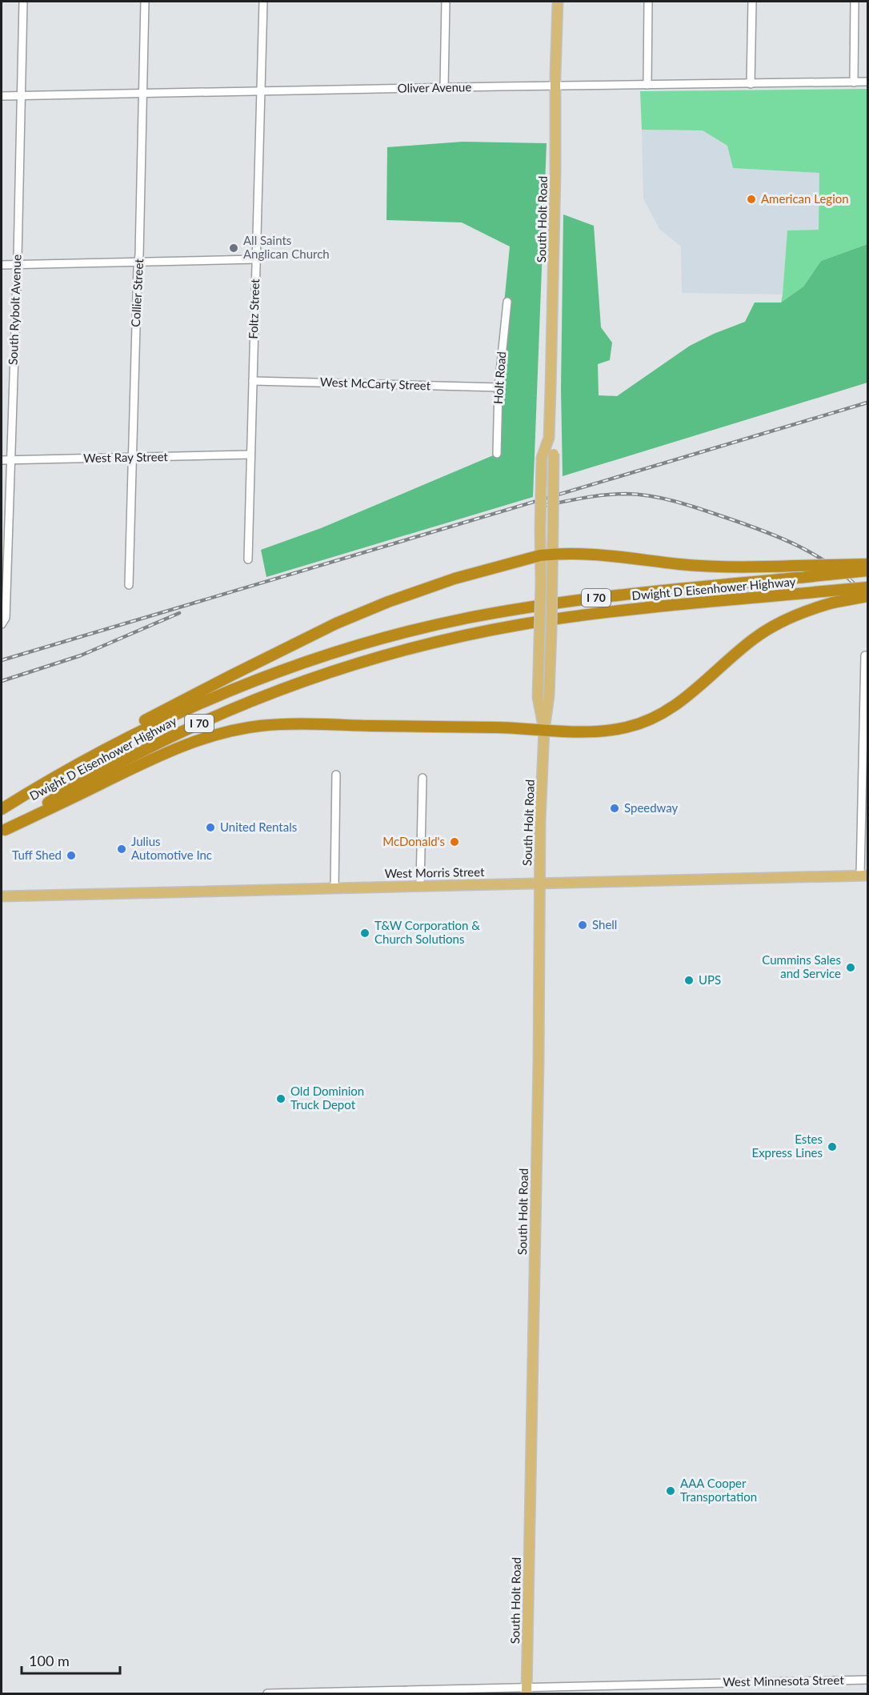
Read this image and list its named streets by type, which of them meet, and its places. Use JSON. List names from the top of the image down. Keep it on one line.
{"streets":{"highway":["Dwight D Eisenhower Highway","I 70"],"main road":["South Holt Road","West Morris Street"],"street":["Oliver Avenue","Collier Street","Foltz Street","South Rybolt Avenue","Holt Road","West McCarty Street","West Ray Street","West Minnesota Street"]},"crossings":[["Oliver Avenue","South Holt Road"],["Oliver Avenue","Collier Street"],["Oliver Avenue","Foltz Street"],["Oliver Avenue","South Rybolt Avenue"],["South Holt Road","West Morris Street"],["South Holt Road","West Minnesota Street"],["Collier Street","West Ray Street"],["Foltz Street","West McCarty Street"],["Foltz Street","West Ray Street"],["South Rybolt Avenue","West Ray Street"],["Holt Road","West McCarty Street"]],"places":["American Legion","All Saints Anglican Church","Speedway","United Rentals","McDonald's","Julius Automotive Inc","Tuff Shed","Shell","T&W Corporation & Church Solutions","Cummins Sales and Service","UPS","Old Dominion Truck Depot","Estes Express Lines","AAA Cooper Transportation"],"scale_bar":"100 m"}
